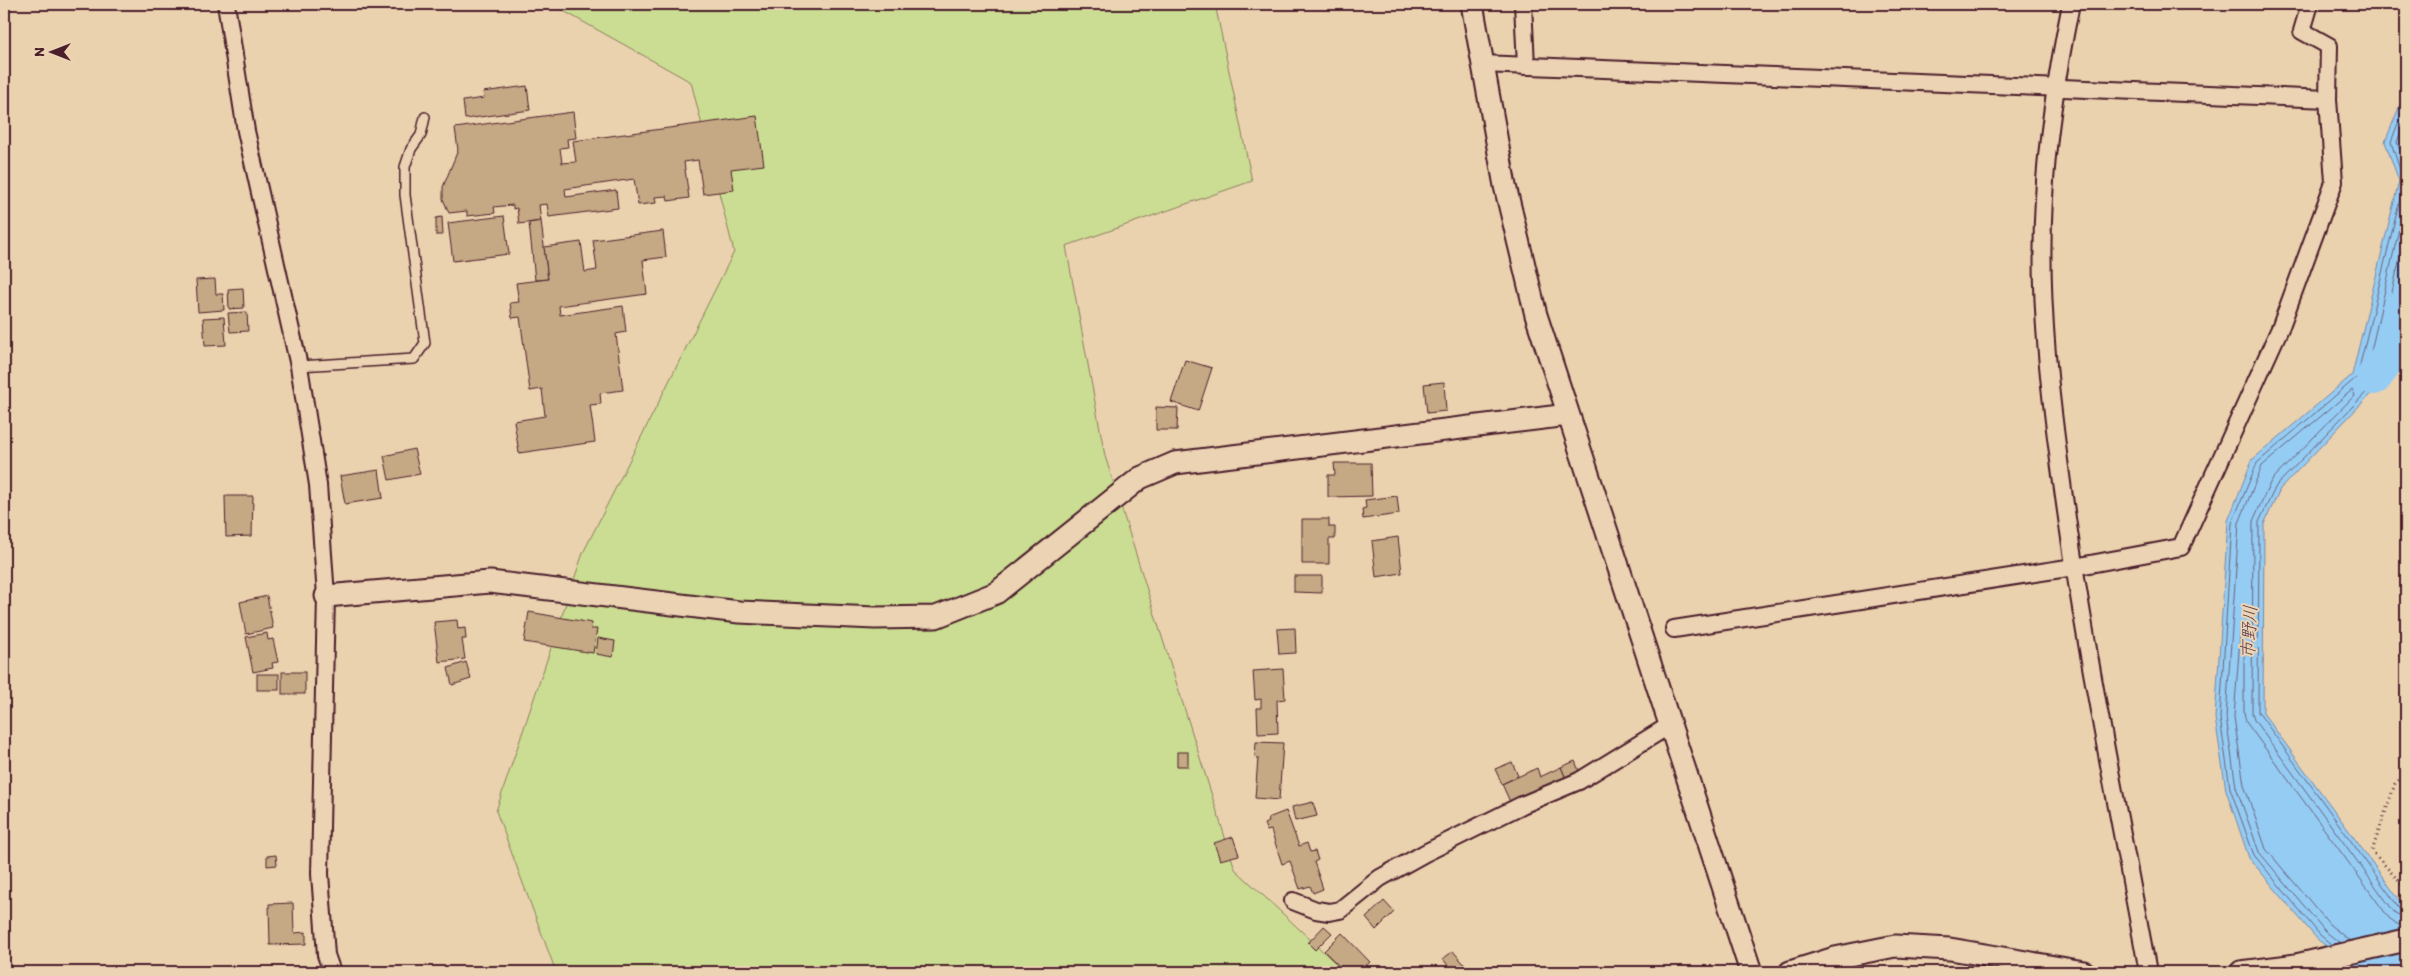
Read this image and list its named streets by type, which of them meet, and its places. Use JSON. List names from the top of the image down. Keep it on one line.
{"water":["市野川"],"north":"left"}
